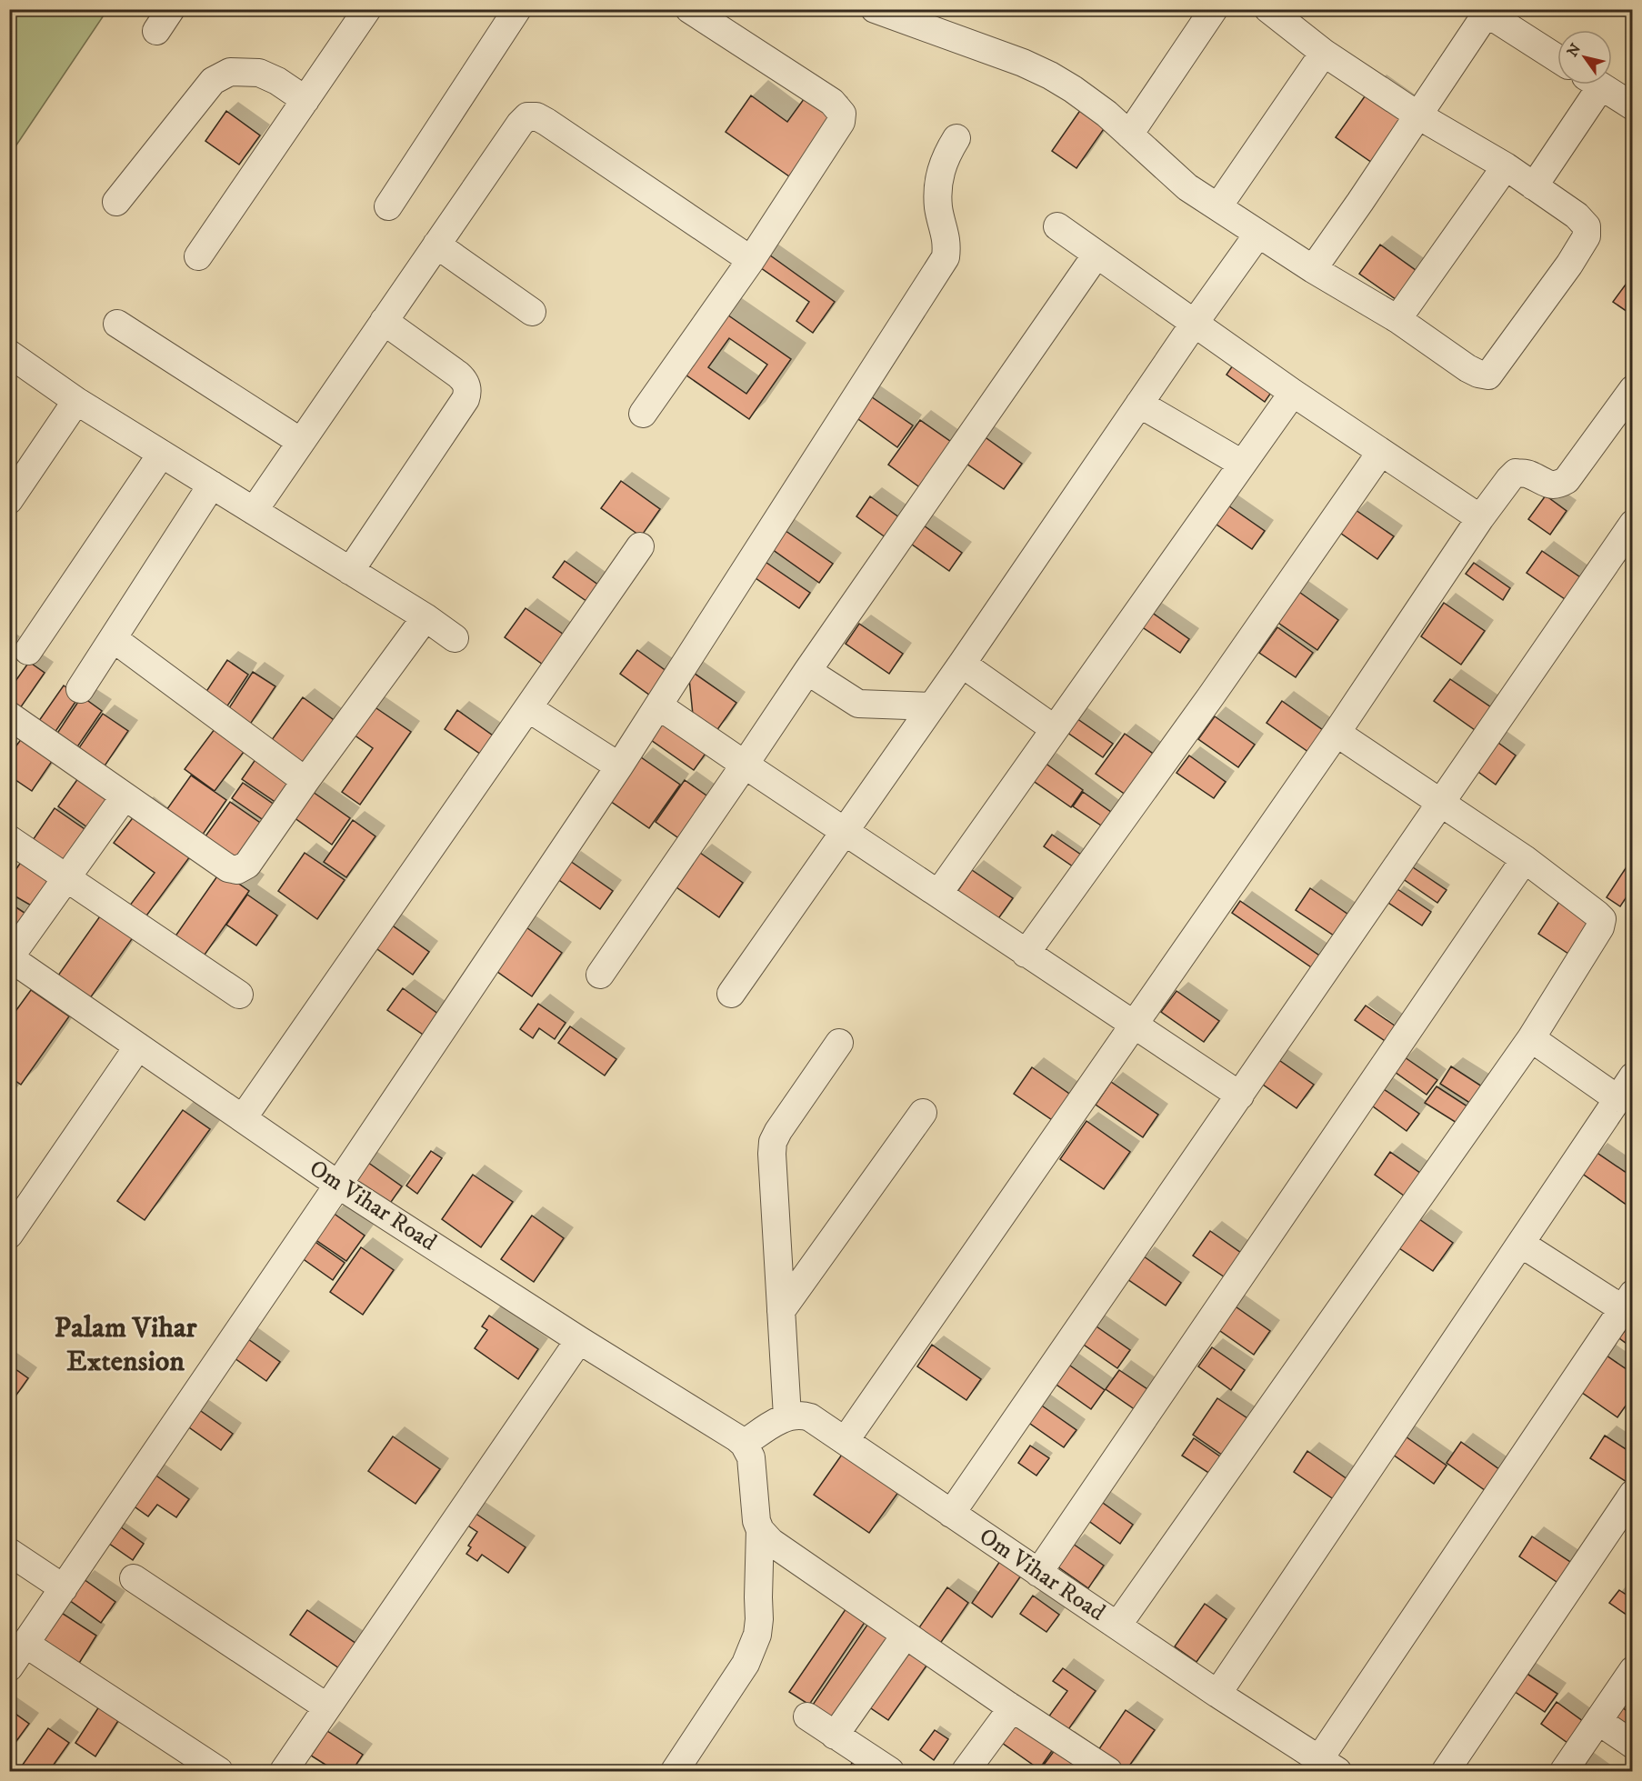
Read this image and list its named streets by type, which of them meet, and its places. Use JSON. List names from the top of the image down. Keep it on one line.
{"streets":{"street":["Om Vihar Road"]},"districts":["Palam Vihar Extension"],"north":"top left"}
